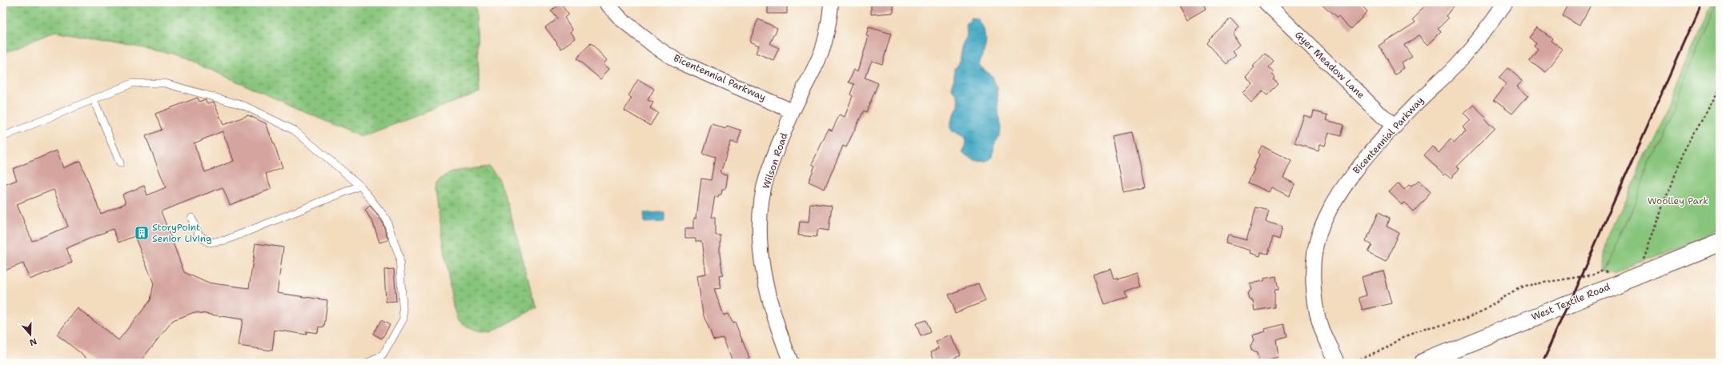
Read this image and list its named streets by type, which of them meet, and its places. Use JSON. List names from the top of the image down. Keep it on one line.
{"streets":{"main road":["West Textile Road"],"street":["Gyer Meadow Lane","Bicentennial Parkway","Wilson Road"]},"crossings":[["Gyer Meadow Lane","Bicentennial Parkway"],["Bicentennial Parkway","Wilson Road"]],"parks":["Woolley Park"],"places":{"building":["StoryPoint Senior Living"]},"north":"bottom"}
